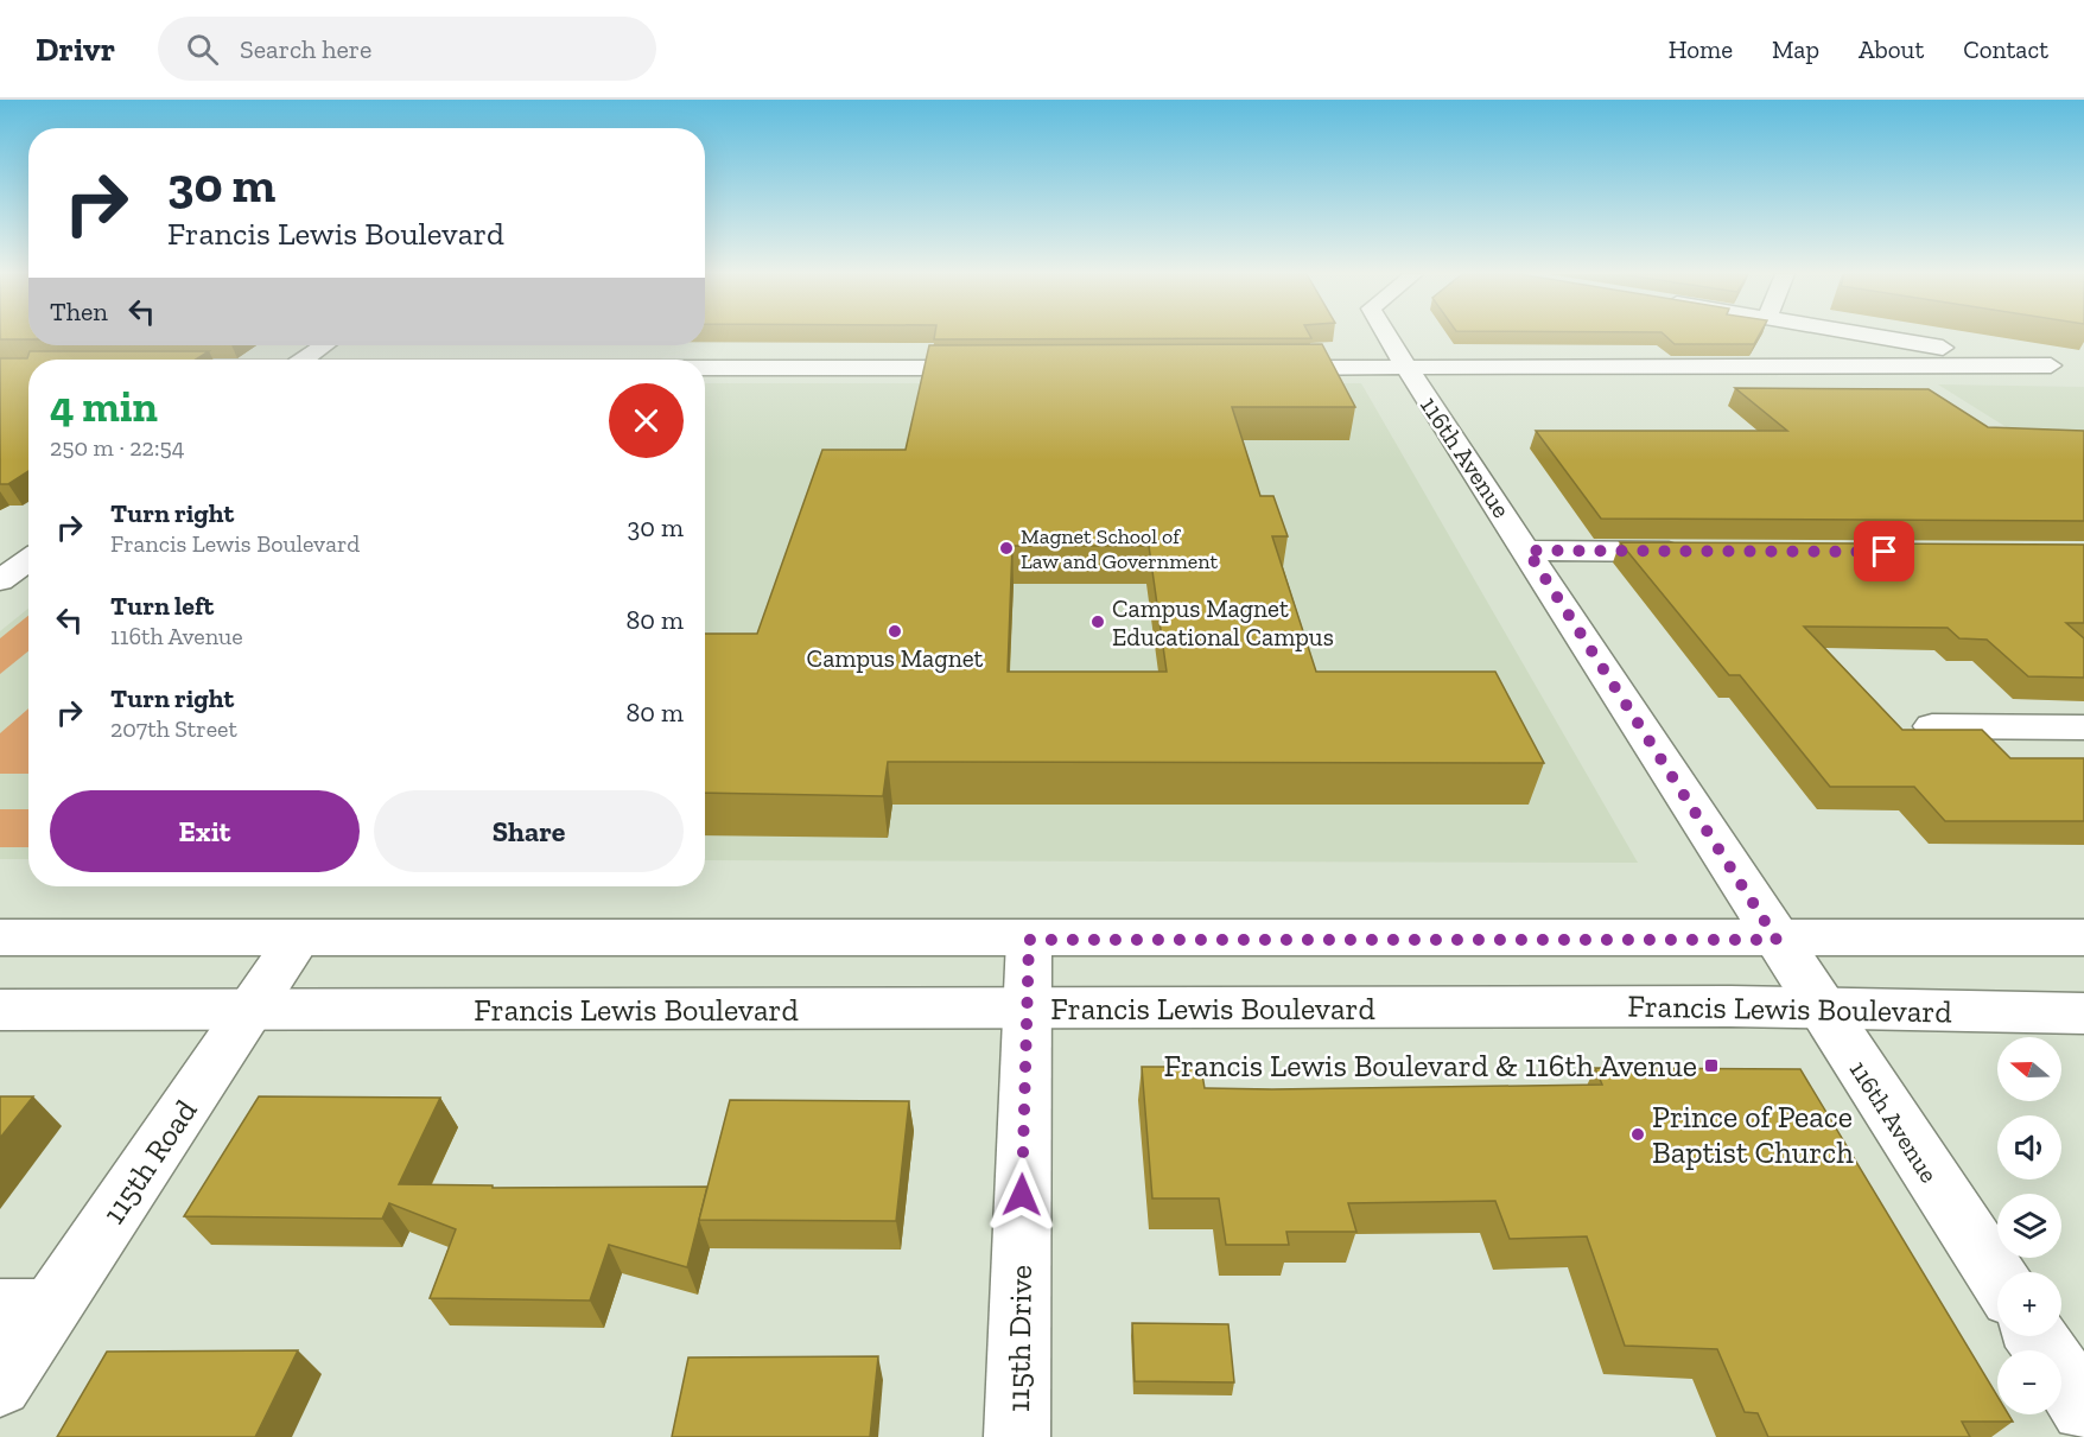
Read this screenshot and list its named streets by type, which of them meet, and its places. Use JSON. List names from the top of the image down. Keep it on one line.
{"streets":{"street":["116th Avenue","Francis Lewis Boulevard","115th Road","115th Drive"]},"crossings":[["116th Avenue","Francis Lewis Boulevard"],["Francis Lewis Boulevard","115th Road"],["Francis Lewis Boulevard","115th Drive"]],"places":{"other":["Magnet School of Law and Government","Campus Magnet Educational Campus","Campus Magnet","Prince of Peace Baptist Church"],"transit":["Francis Lewis Boulevard & 116th Avenue"]},"north":"left","page":{"header":"Drivr","search":"Search here","nav":["Home","Map","About","Contact"],"turn":["30 m","Francis Lewis Boulevard"],"then":"Then","heading":["4 min","250 m · 22:54"],"list":[{"name":"Turn right","note":"Francis Lewis Boulevard","value":"30 m"},{"name":"Turn left","note":"116th Avenue","value":"80 m"},{"name":"Turn right","note":"207th Street","value":"80 m"}],"buttons":["Exit","Share"],"map_buttons":["+","−"]}}
